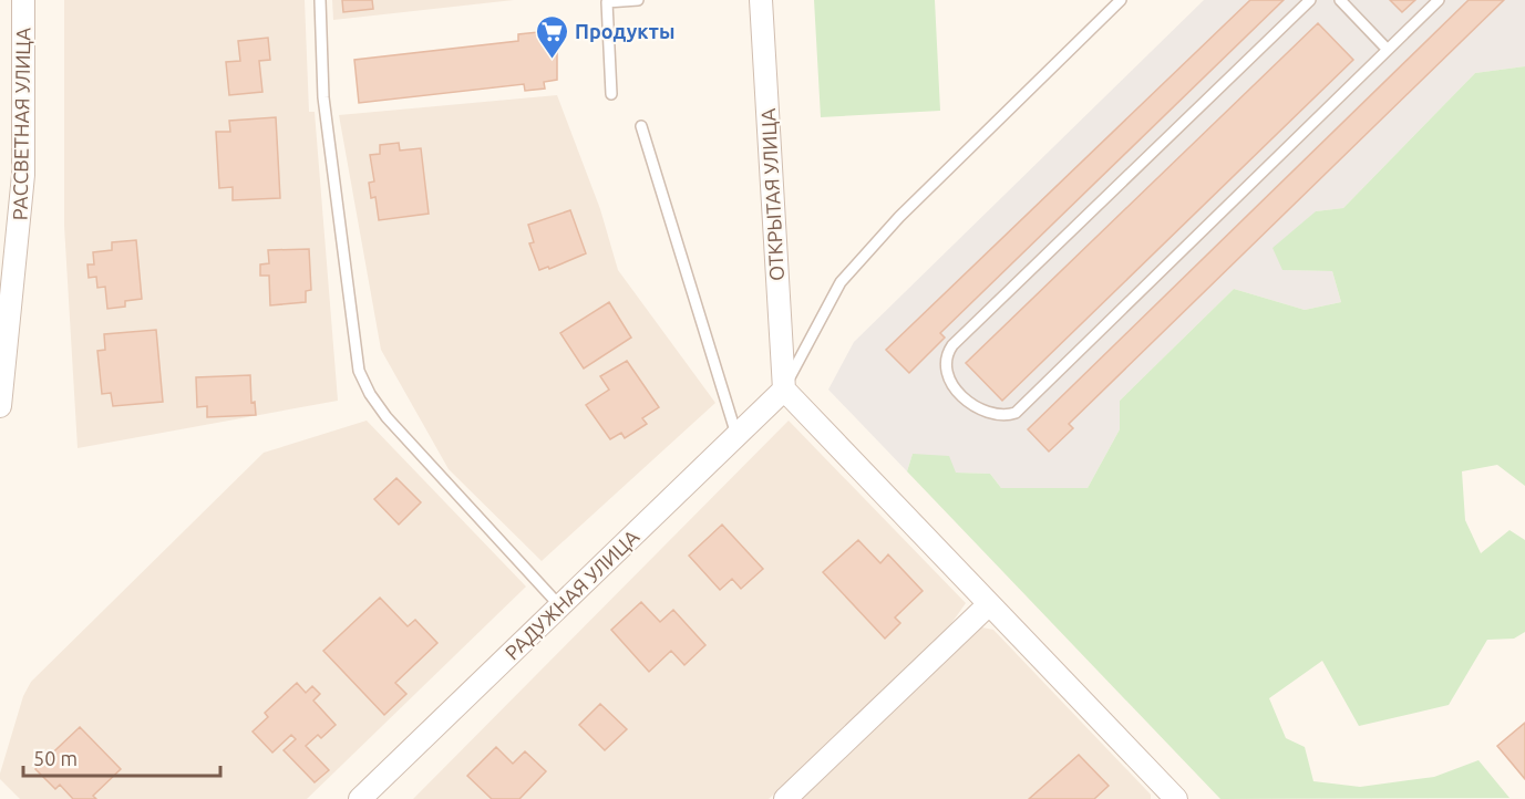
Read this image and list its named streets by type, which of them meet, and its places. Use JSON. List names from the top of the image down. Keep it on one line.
{"streets":{"street":["РАССВЕТНАЯ УЛИЦА","ОТКРЫТАЯ УЛИЦА","РАДУЖНАЯ УЛИЦА"]},"crossings":[["ОТКРЫТАЯ УЛИЦА","РАДУЖНАЯ УЛИЦА"]],"places":{"supermarket":["Продукты"]},"scale_bar":"50 m"}
